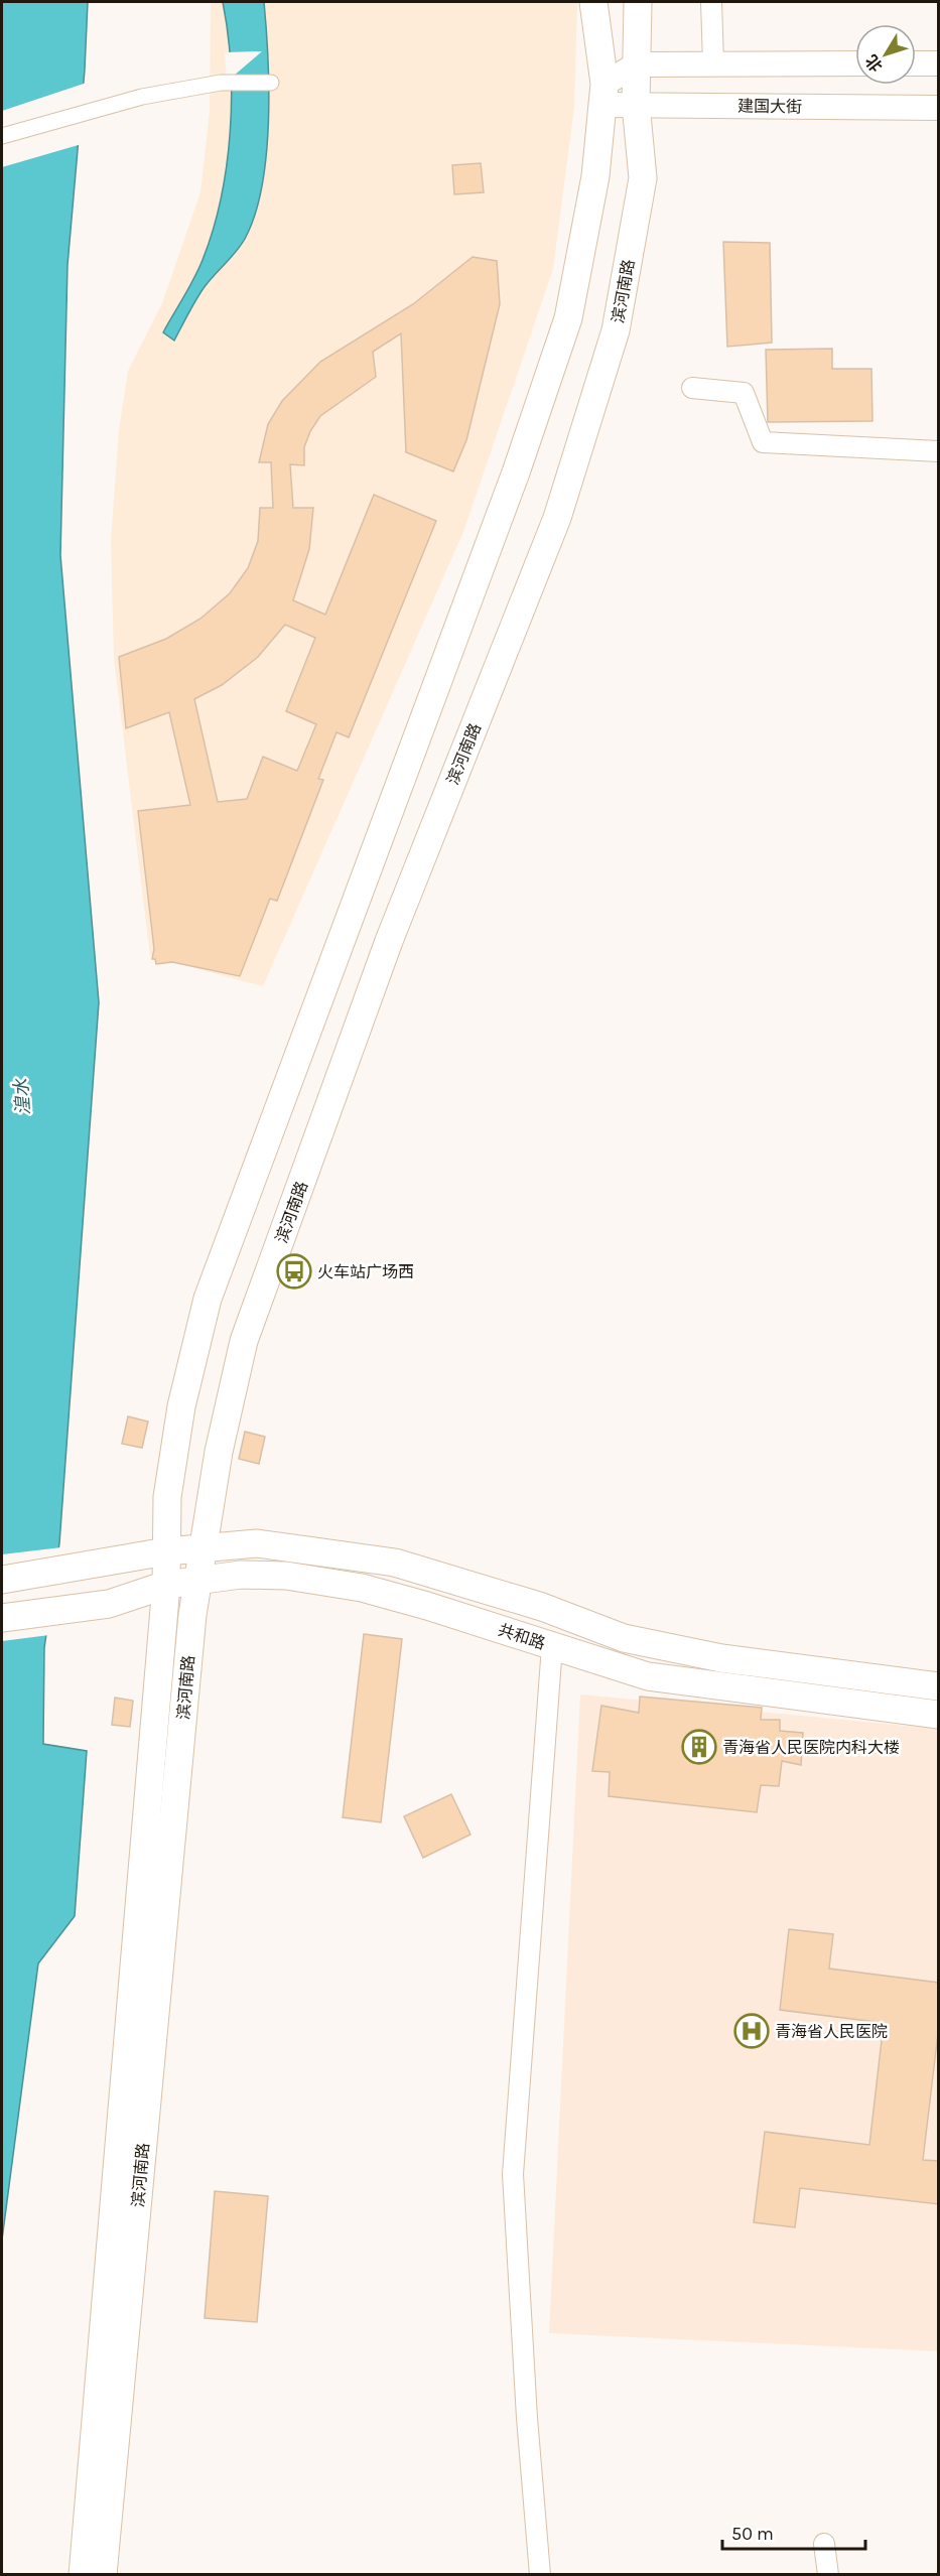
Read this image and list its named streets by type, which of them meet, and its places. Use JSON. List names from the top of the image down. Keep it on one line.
{"streets":{"main road":["滨河南路","共和路"],"street":["建国大街"]},"crossings":[["建国大街","滨河南路"],["滨河南路","共和路"]],"water":["湟水"],"places":{"bus stop":["火车站广场西"],"building":["青海省人民医院内科大楼"],"hospital":["青海省人民医院"]},"scale_bar":"50 m","north":"bottom left"}
